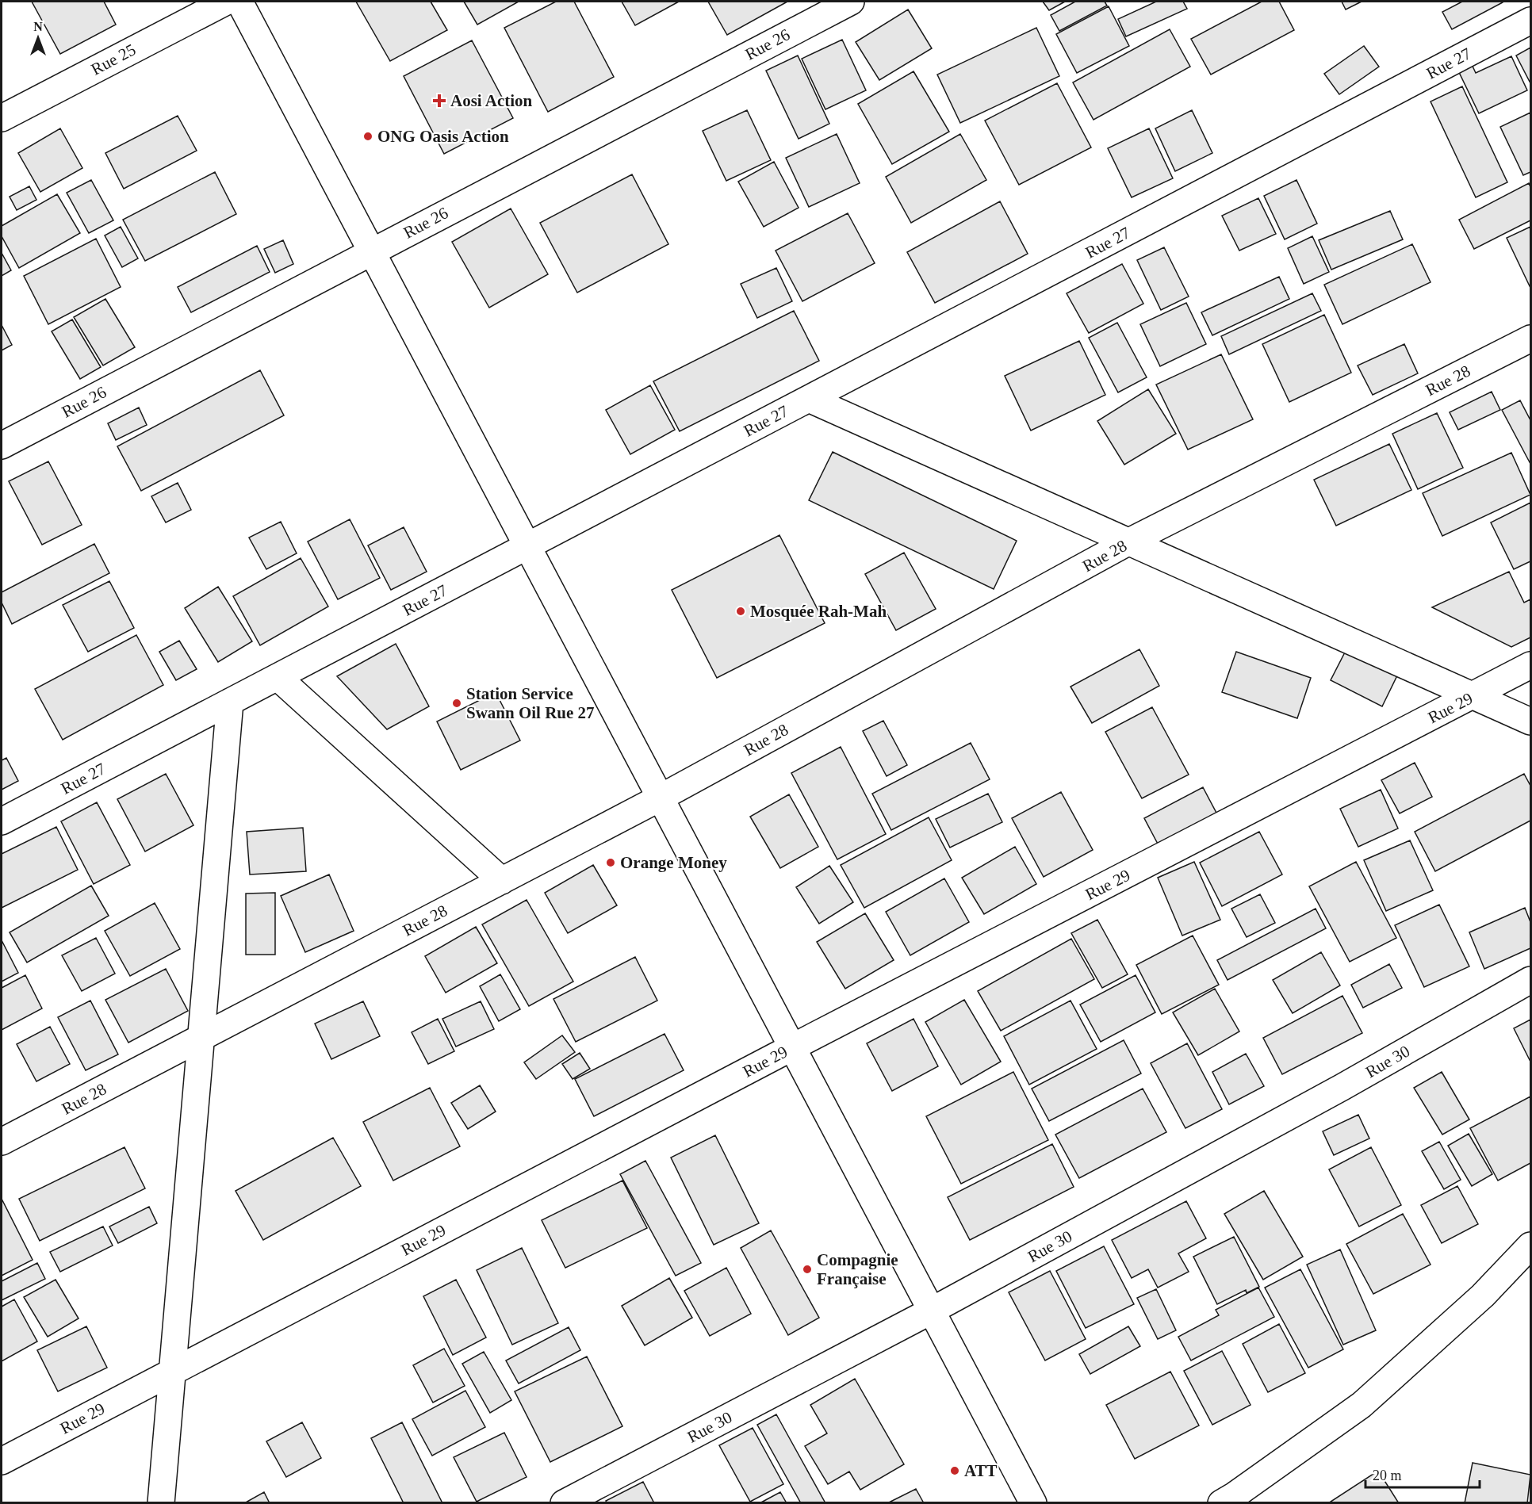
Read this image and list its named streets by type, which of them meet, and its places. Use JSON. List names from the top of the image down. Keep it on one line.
{"streets":{"street":["Rue 26","Rue 25","Rue 27","Rue 28","Rue 29","Rue 30"]},"places":{"health":["Aosi Action"],"other":["ONG Oasis Action","Mosquée Rah-Mah","Station Service Swann Oil Rue 27","Orange Money","Compagnie Française","ATT"]},"scale_bar":"20 m","north":"top"}
